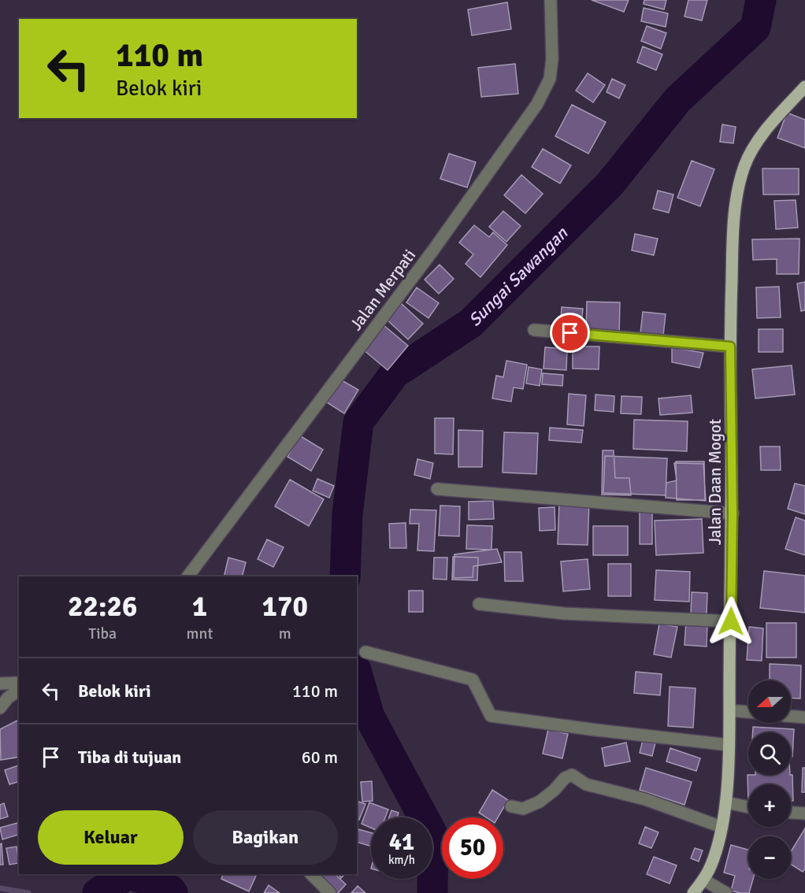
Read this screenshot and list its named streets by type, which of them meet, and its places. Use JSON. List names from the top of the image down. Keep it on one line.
{"streets":{"main road":["Jalan Daan Mogot"],"street":["Jalan Merpati"]},"water":["Sungai Sawangan"],"north":"left","page":{"turn":["110 m","Belok kiri"],"eta":["22:26","Tiba","1","mnt","170","m"],"list":[{"name":"Belok kiri","value":"110 m"},{"name":"Tiba di tujuan","value":"60 m"}],"map_buttons":["+","−"],"buttons":["Keluar","Bagikan"],"speed":"41 km/h","limit":"50"}}
